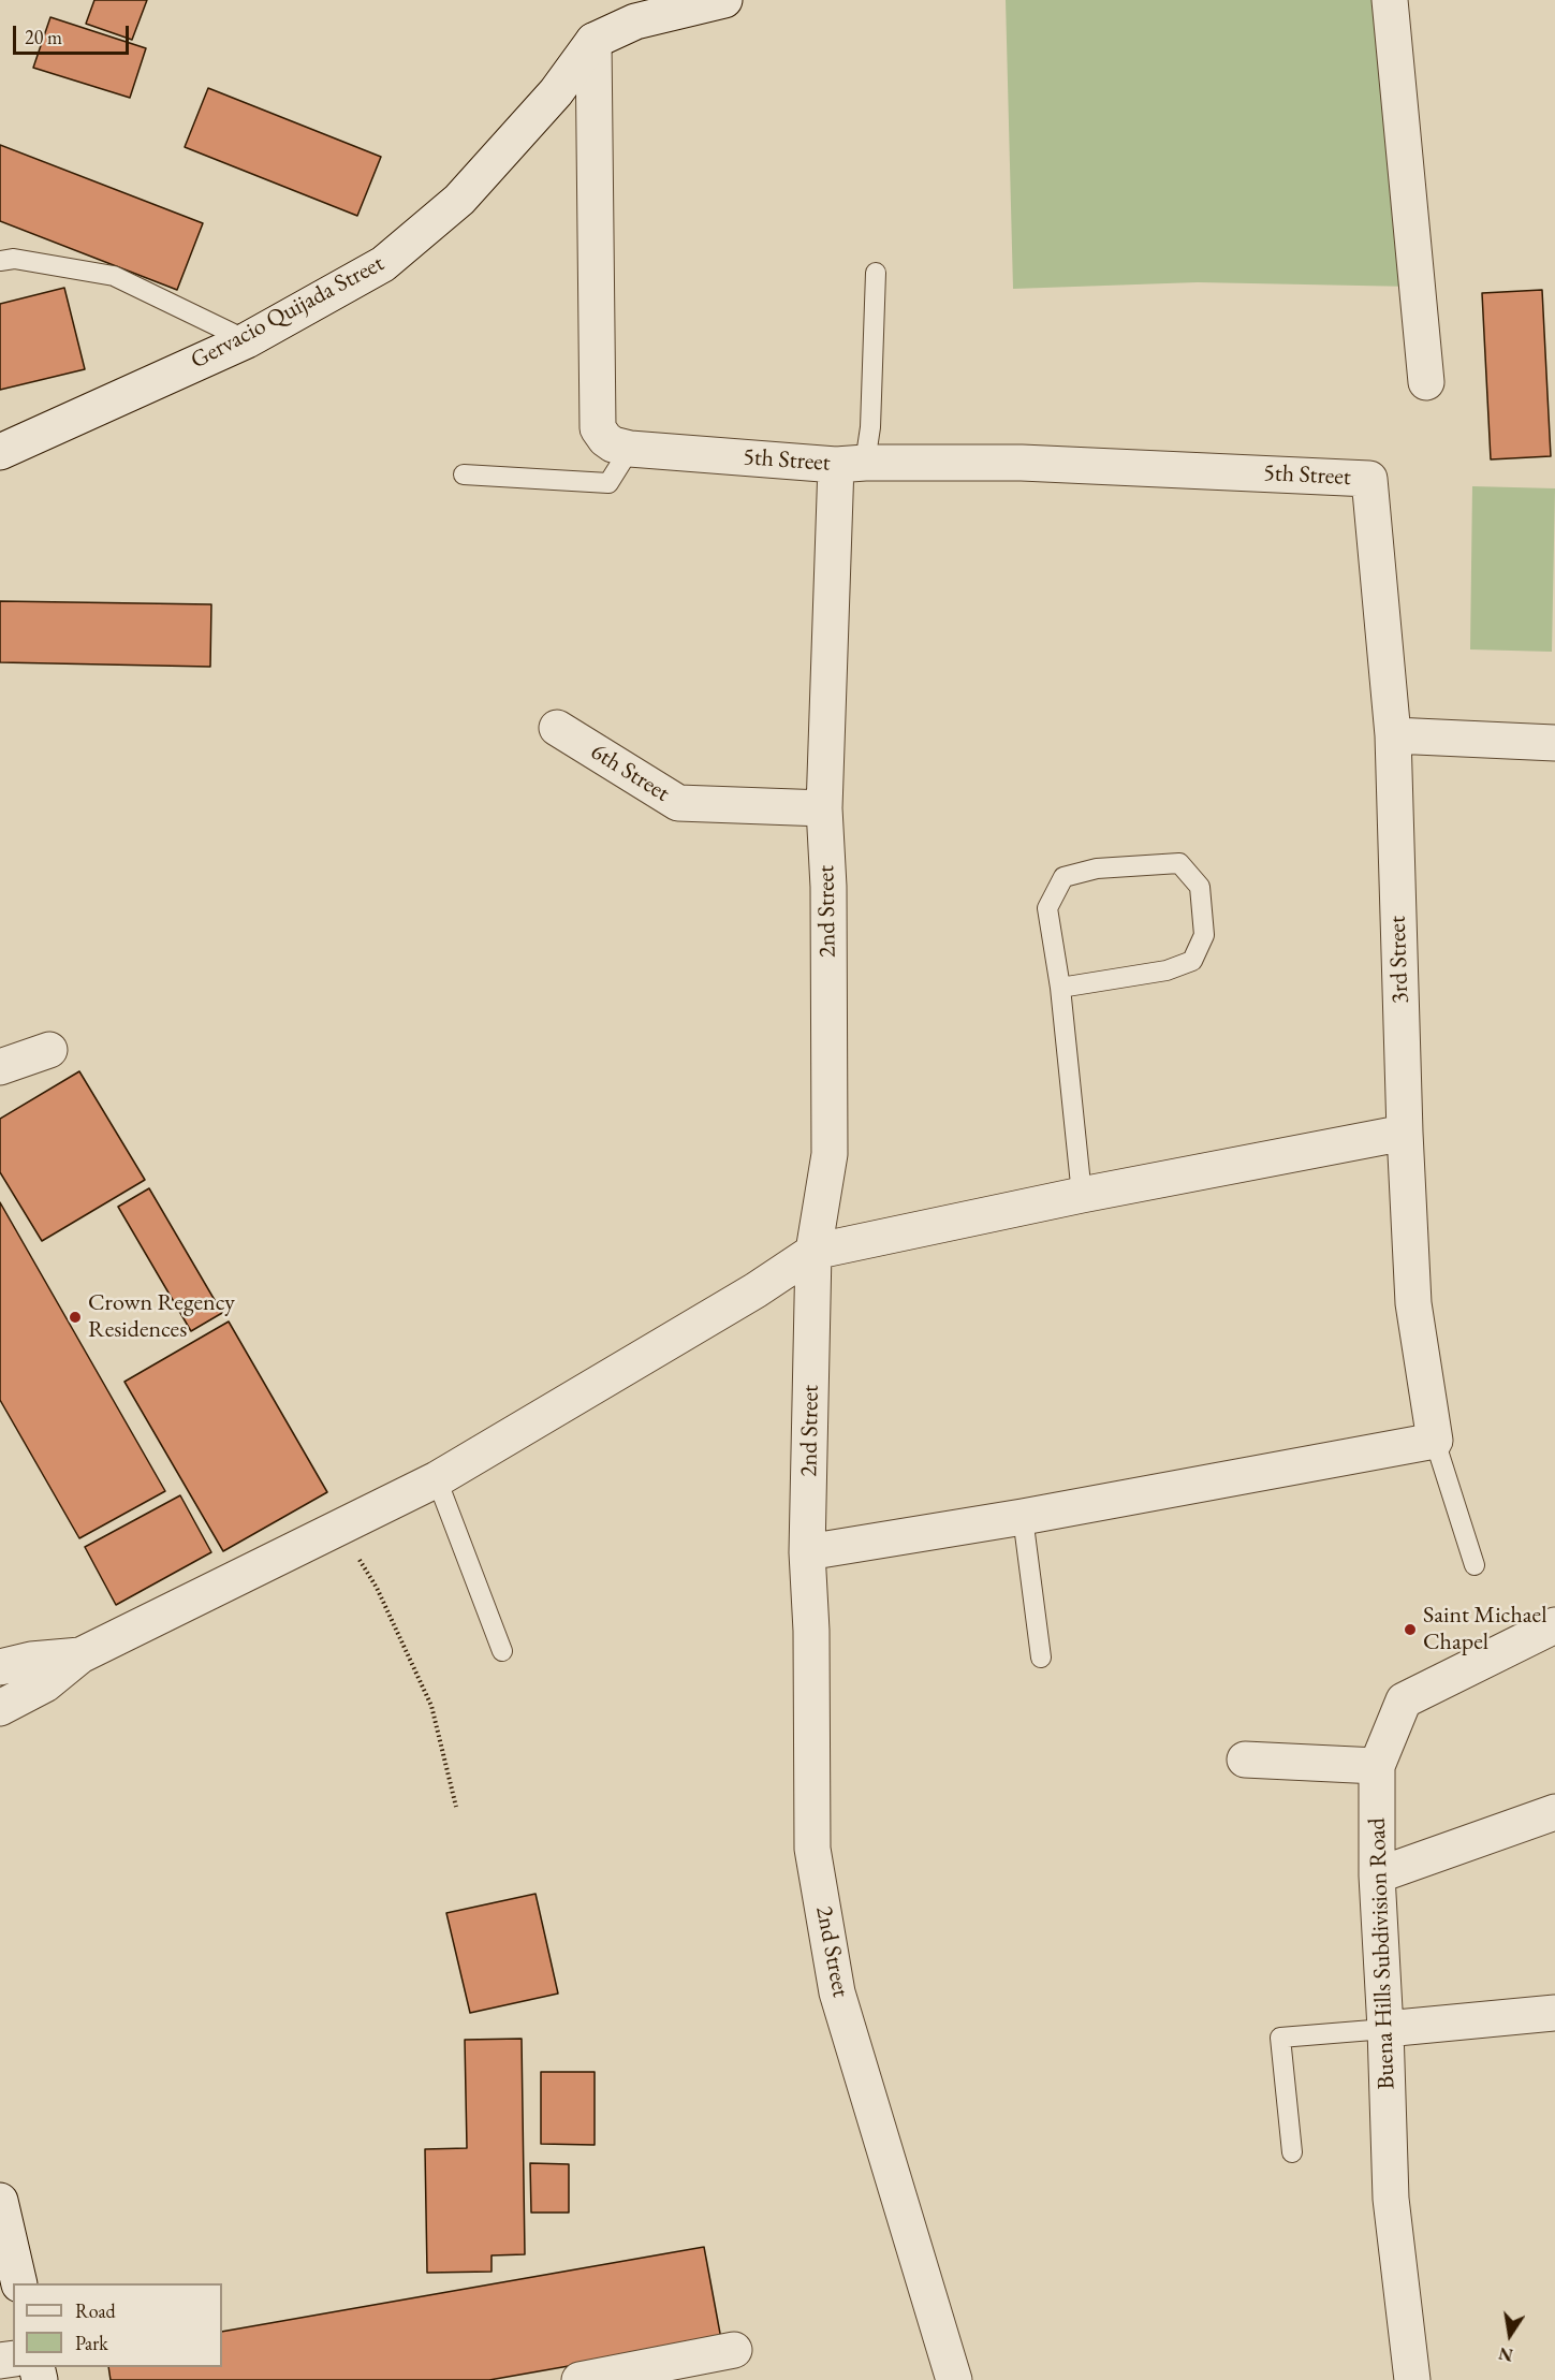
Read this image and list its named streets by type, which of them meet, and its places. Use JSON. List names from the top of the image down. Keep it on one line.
{"streets":{"street":["Gervacio Quijada Street","5th Street","6th Street","2nd Street","3rd Street","Buena Hills Subdivision Road"]},"crossings":[["Gervacio Quijada Street","5th Street"],["5th Street","2nd Street"],["5th Street","3rd Street"],["6th Street","2nd Street"]],"places":["Crown Regency Residences","Saint Michael Chapel"],"legend":["Road","Park"],"scale_bar":"20 m","north":"bottom"}
